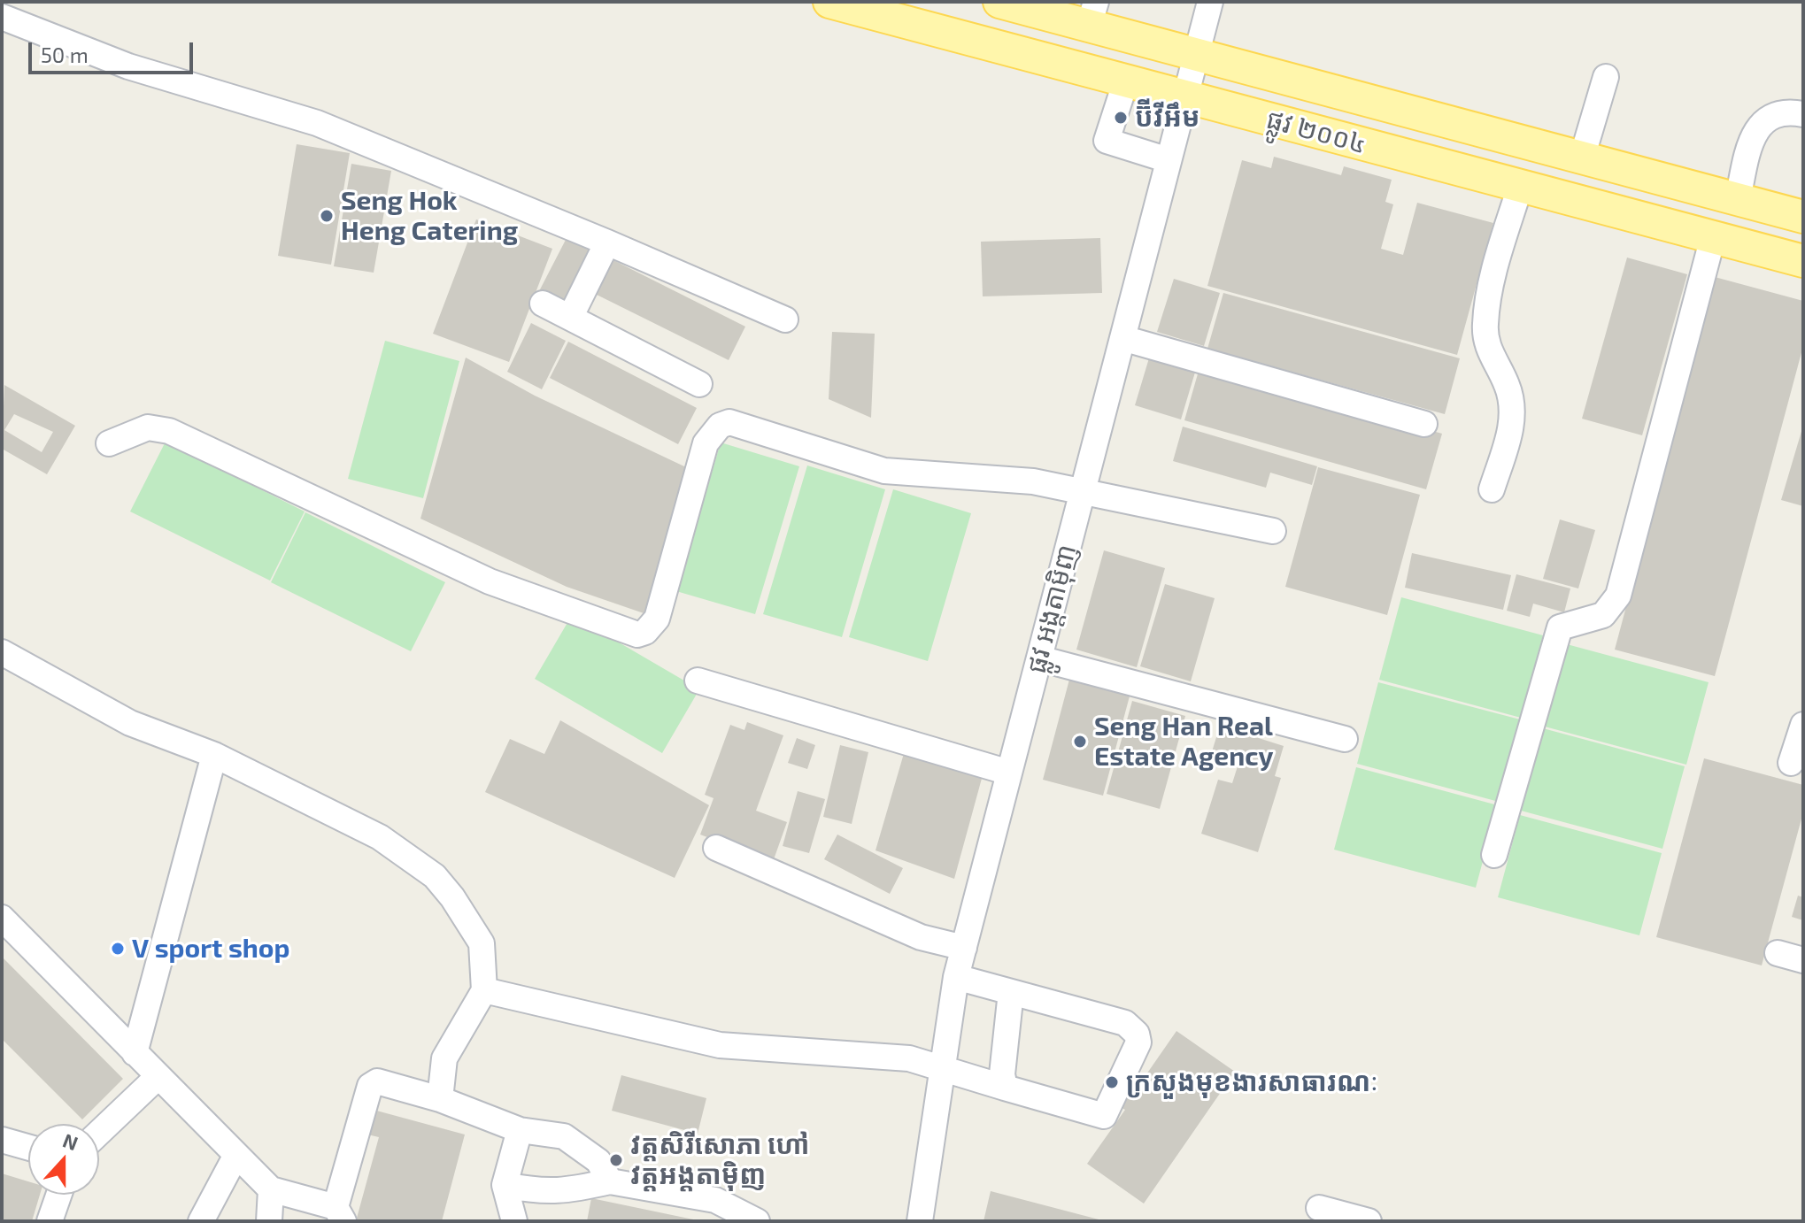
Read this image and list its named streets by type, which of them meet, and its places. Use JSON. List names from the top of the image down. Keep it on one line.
{"streets":{"main road":["ផ្លូវ ២០០៤"],"street":["ផ្លូវ អង្តតាម៉ិញ"]},"crossings":[["ផ្លូវ ២០០៤","ផ្លូវ អង្តតាម៉ិញ"]],"places":["ប៊ីវីអឹម","Seng Hok Heng Catering","Seng Han Real Estate Agency","V sport shop","ក្រសួងមុខងារសាធារណៈ","វត្តសិរីសោភា ហៅ វត្តអង្តតាម៉ិញ"],"scale_bar":"50 m","north":"top"}
